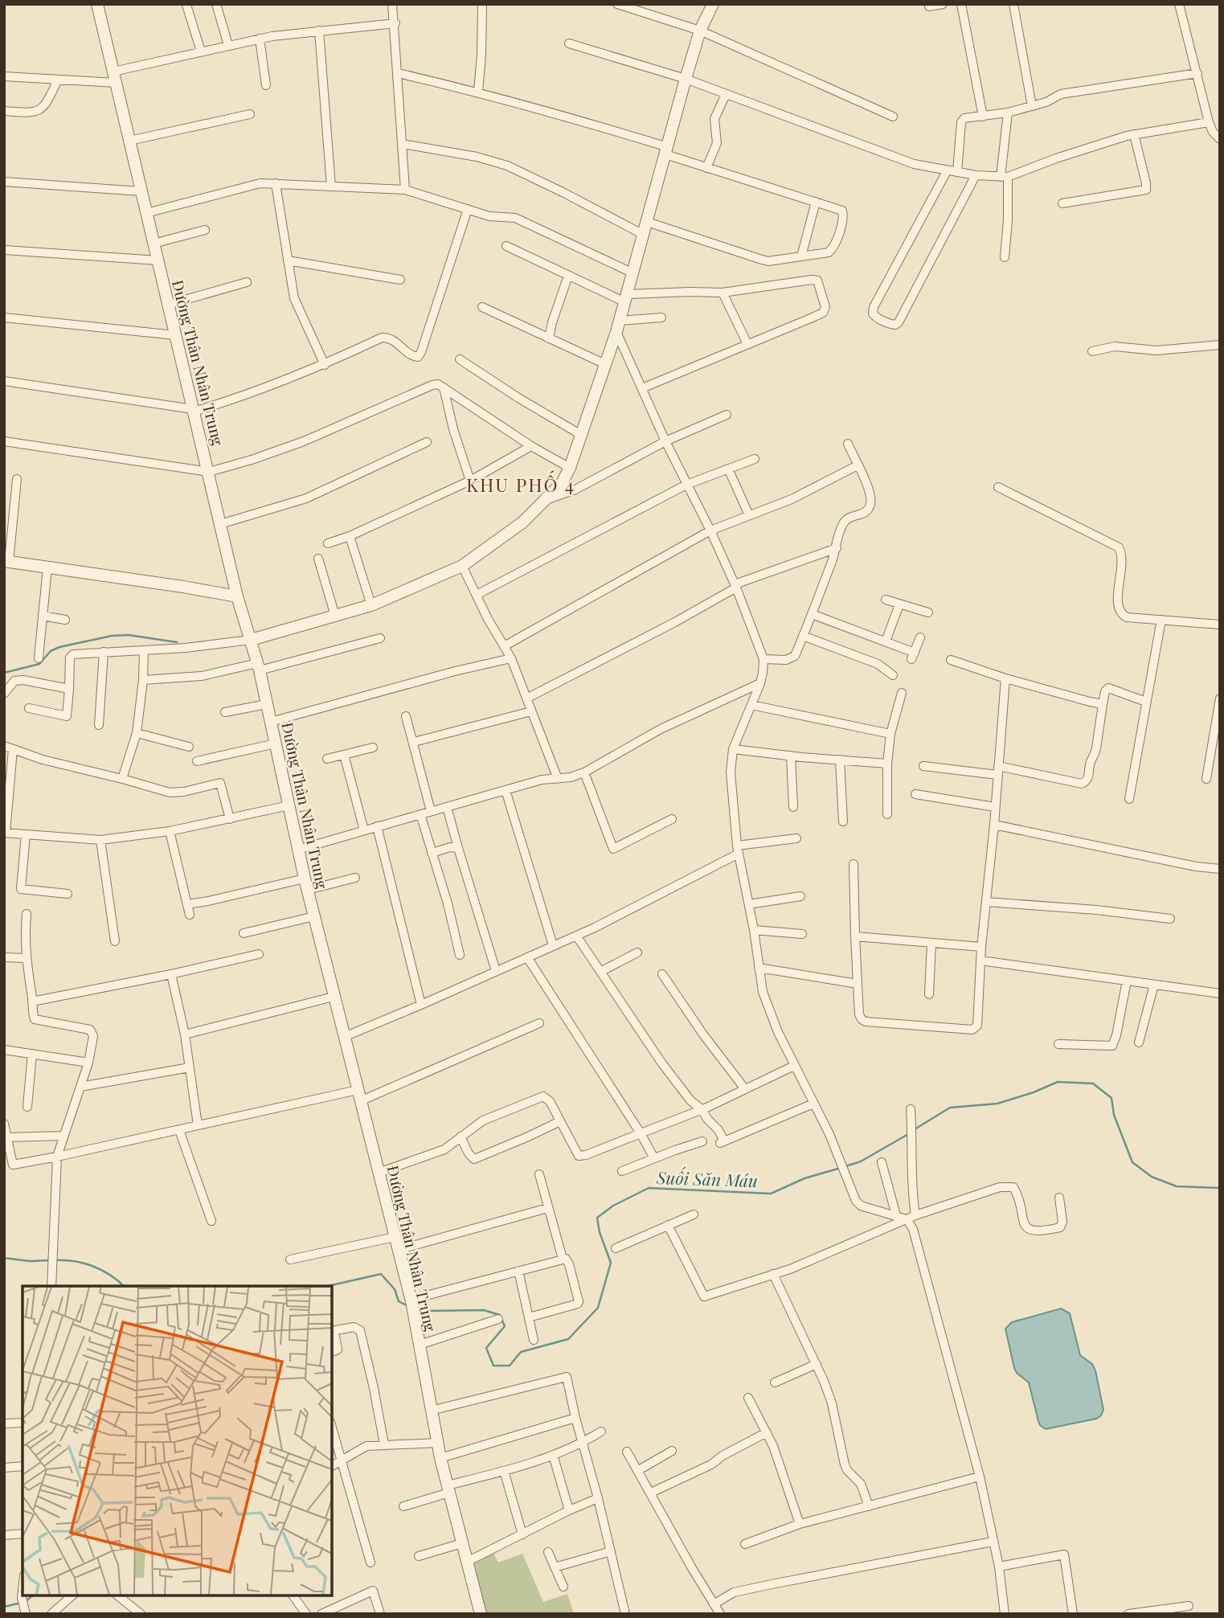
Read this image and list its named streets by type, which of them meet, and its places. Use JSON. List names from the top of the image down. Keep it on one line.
{"streets":{"street":["Đường Thân Nhân Trung"]},"districts":["KHU PHỐ 4"],"water":["Suối Săn Máu"]}
